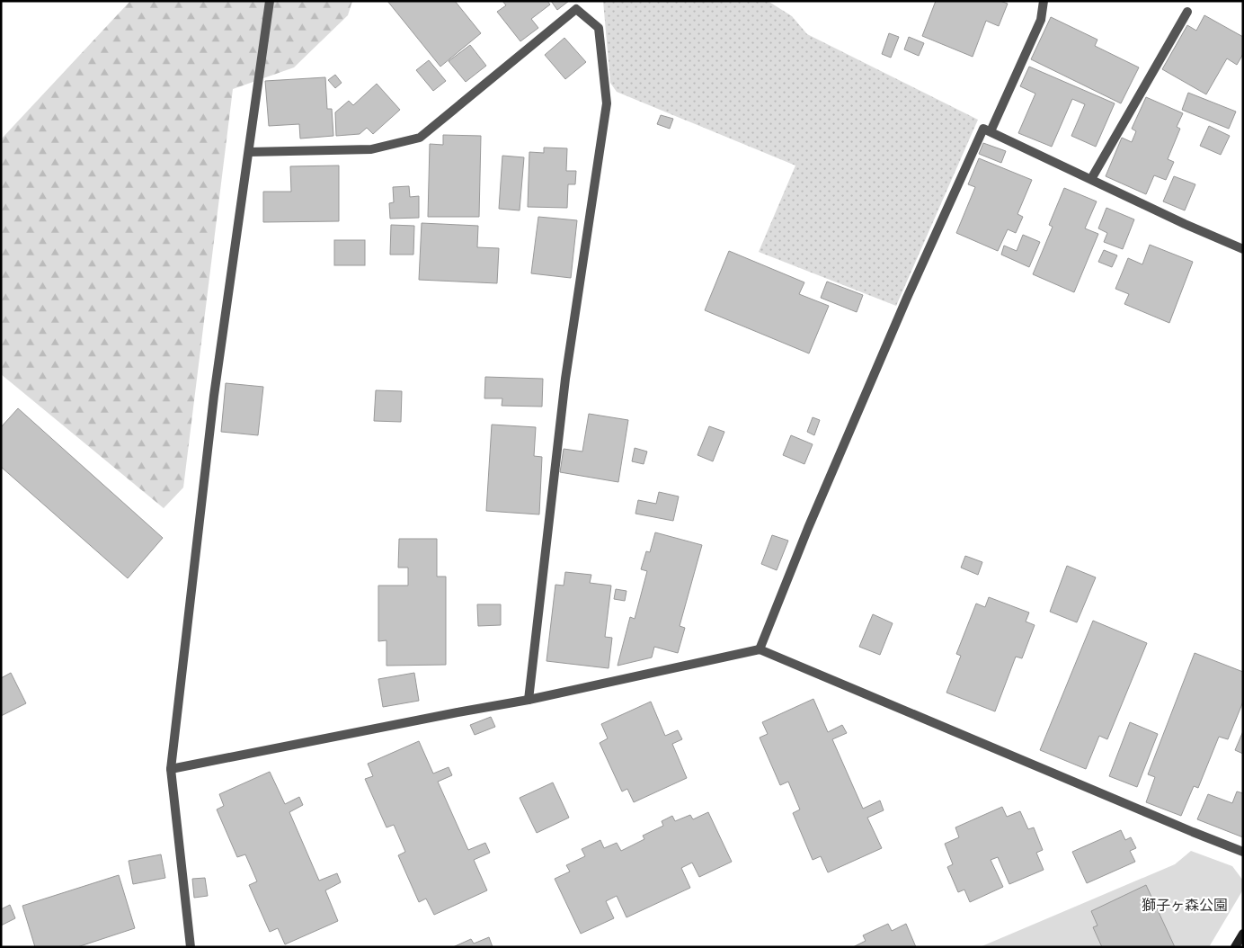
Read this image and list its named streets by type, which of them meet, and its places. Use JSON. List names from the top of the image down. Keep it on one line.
{"parks":["獅子ヶ森公園"]}
